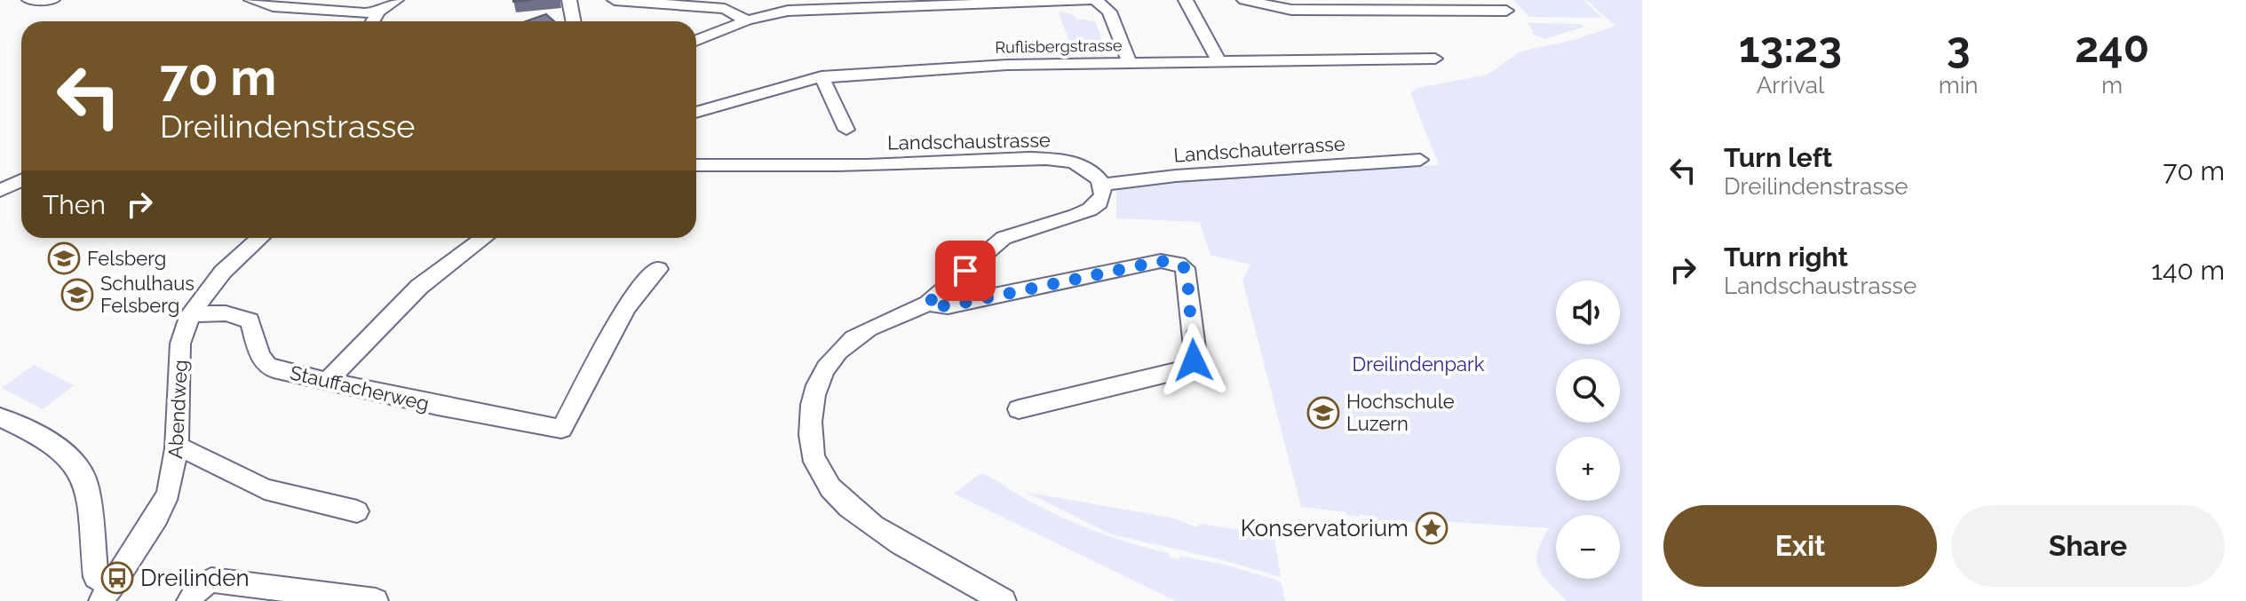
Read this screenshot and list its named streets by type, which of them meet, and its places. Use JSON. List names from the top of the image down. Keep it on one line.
{"streets":{"street":["Ruflisbergstrasse","Landschaustrasse","Landschauterrasse","Stauffacherweg","Abendweg"]},"crossings":[["Landschaustrasse","Landschauterrasse"],["Stauffacherweg","Abendweg"]],"parks":["Dreilindenpark"],"places":{"school or university":["Felsberg","Schulhaus Felsberg","Hochschule Luzern"],"place":["Konservatorium"],"bus stop":["Dreilinden"]},"page":{"eta":["13:23","Arrival","3","min","240","m"],"turn":["70 m","Dreilindenstrasse"],"list":[{"name":"Turn left","note":"Dreilindenstrasse","value":"70 m"},{"name":"Turn right","note":"Landschaustrasse","value":"140 m"}],"then":"Then","map_buttons":["+","−"],"buttons":["Exit","Share"]}}
